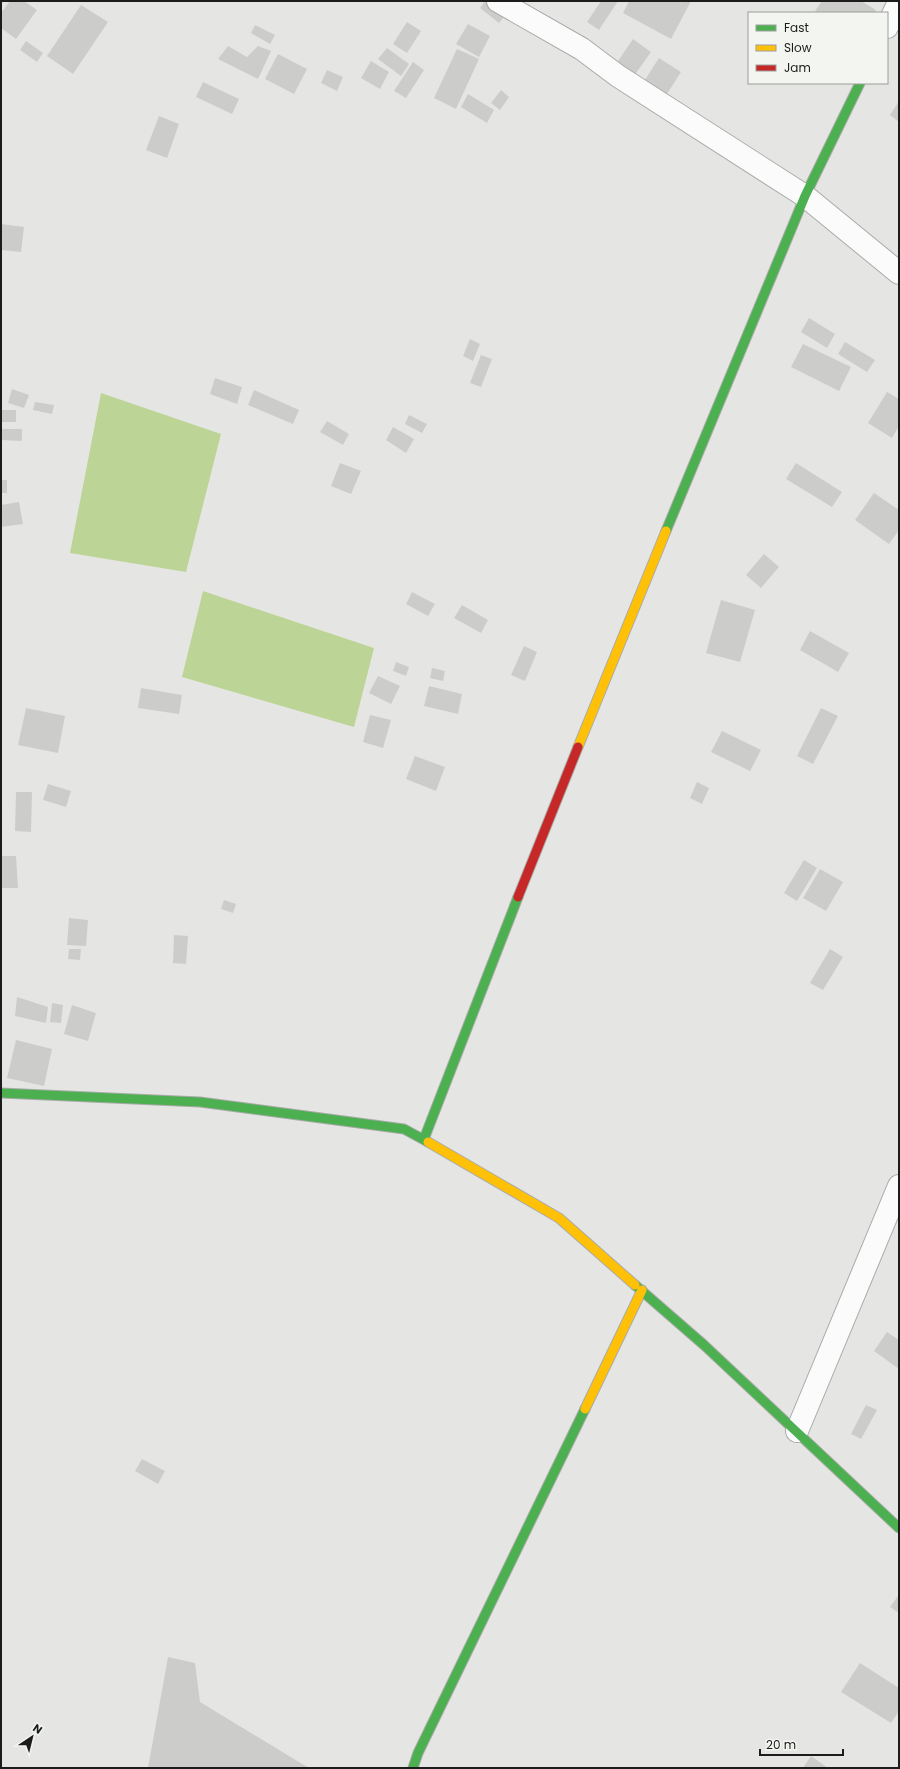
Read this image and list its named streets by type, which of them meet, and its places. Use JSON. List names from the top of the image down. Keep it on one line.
{"legend":["Fast","Slow","Jam"],"scale_bar":"20 m","north":"top right"}
